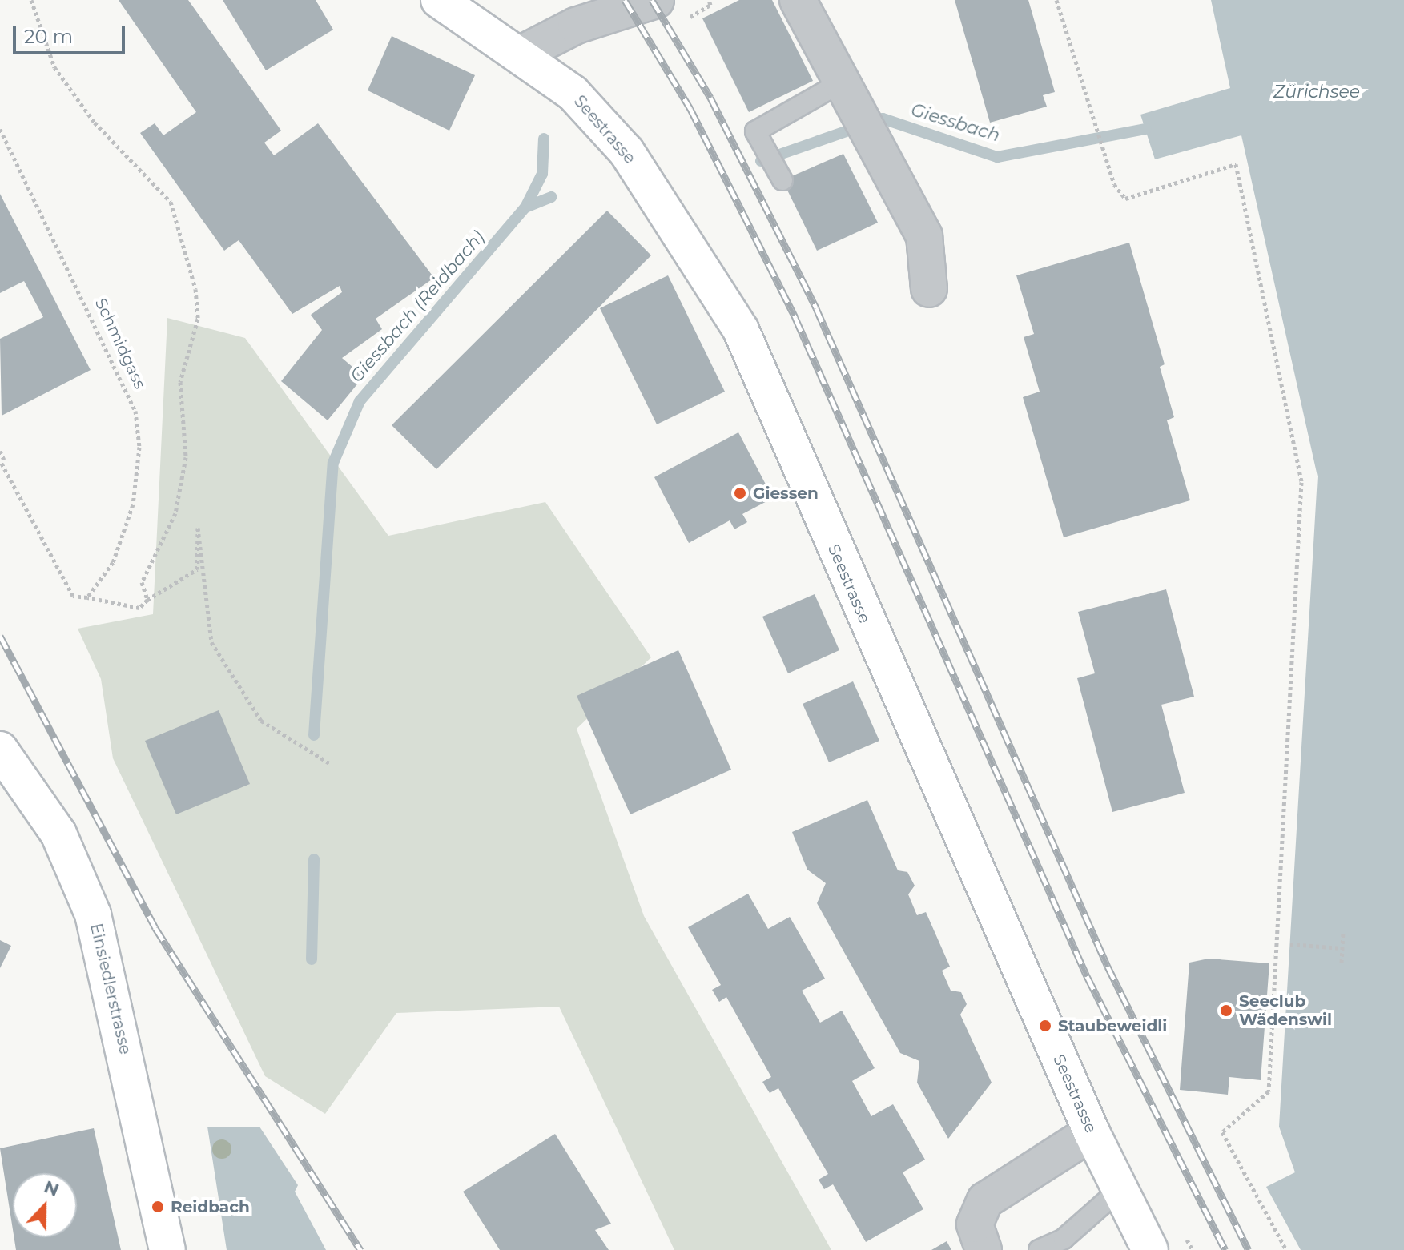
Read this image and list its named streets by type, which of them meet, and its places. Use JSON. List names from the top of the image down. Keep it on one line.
{"streets":{"main road":["Seestrasse","Einsiedlerstrasse"],"path":["Schmidgass"]},"water":["Zürichsee","Giessbach","Giessbach (Reidbach)"],"places":["Giessen","Seeclub Wädenswil","Staubeweidli","Reidbach"],"scale_bar":"20 m","north":"top"}
